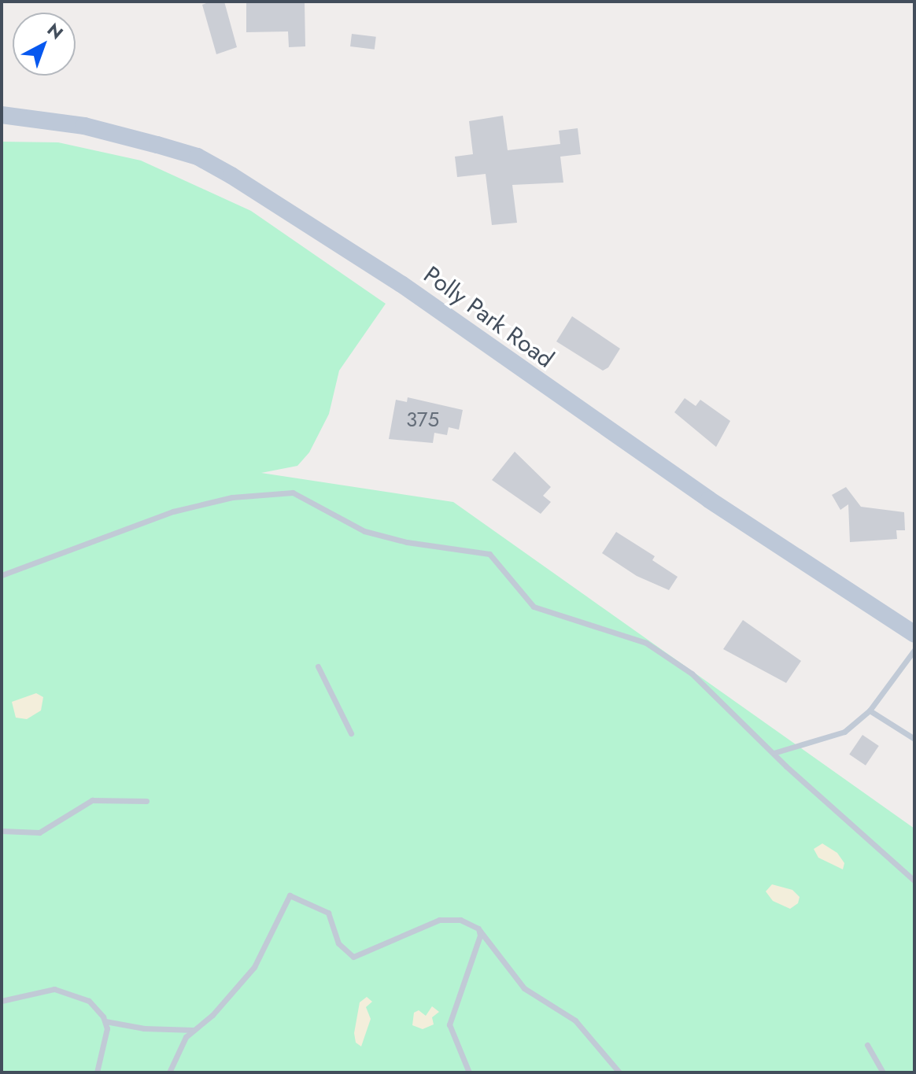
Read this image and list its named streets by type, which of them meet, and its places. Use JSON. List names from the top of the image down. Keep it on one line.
{"streets":{"street":["Polly Park Road"]},"house_numbers":["375"],"north":"top right"}
